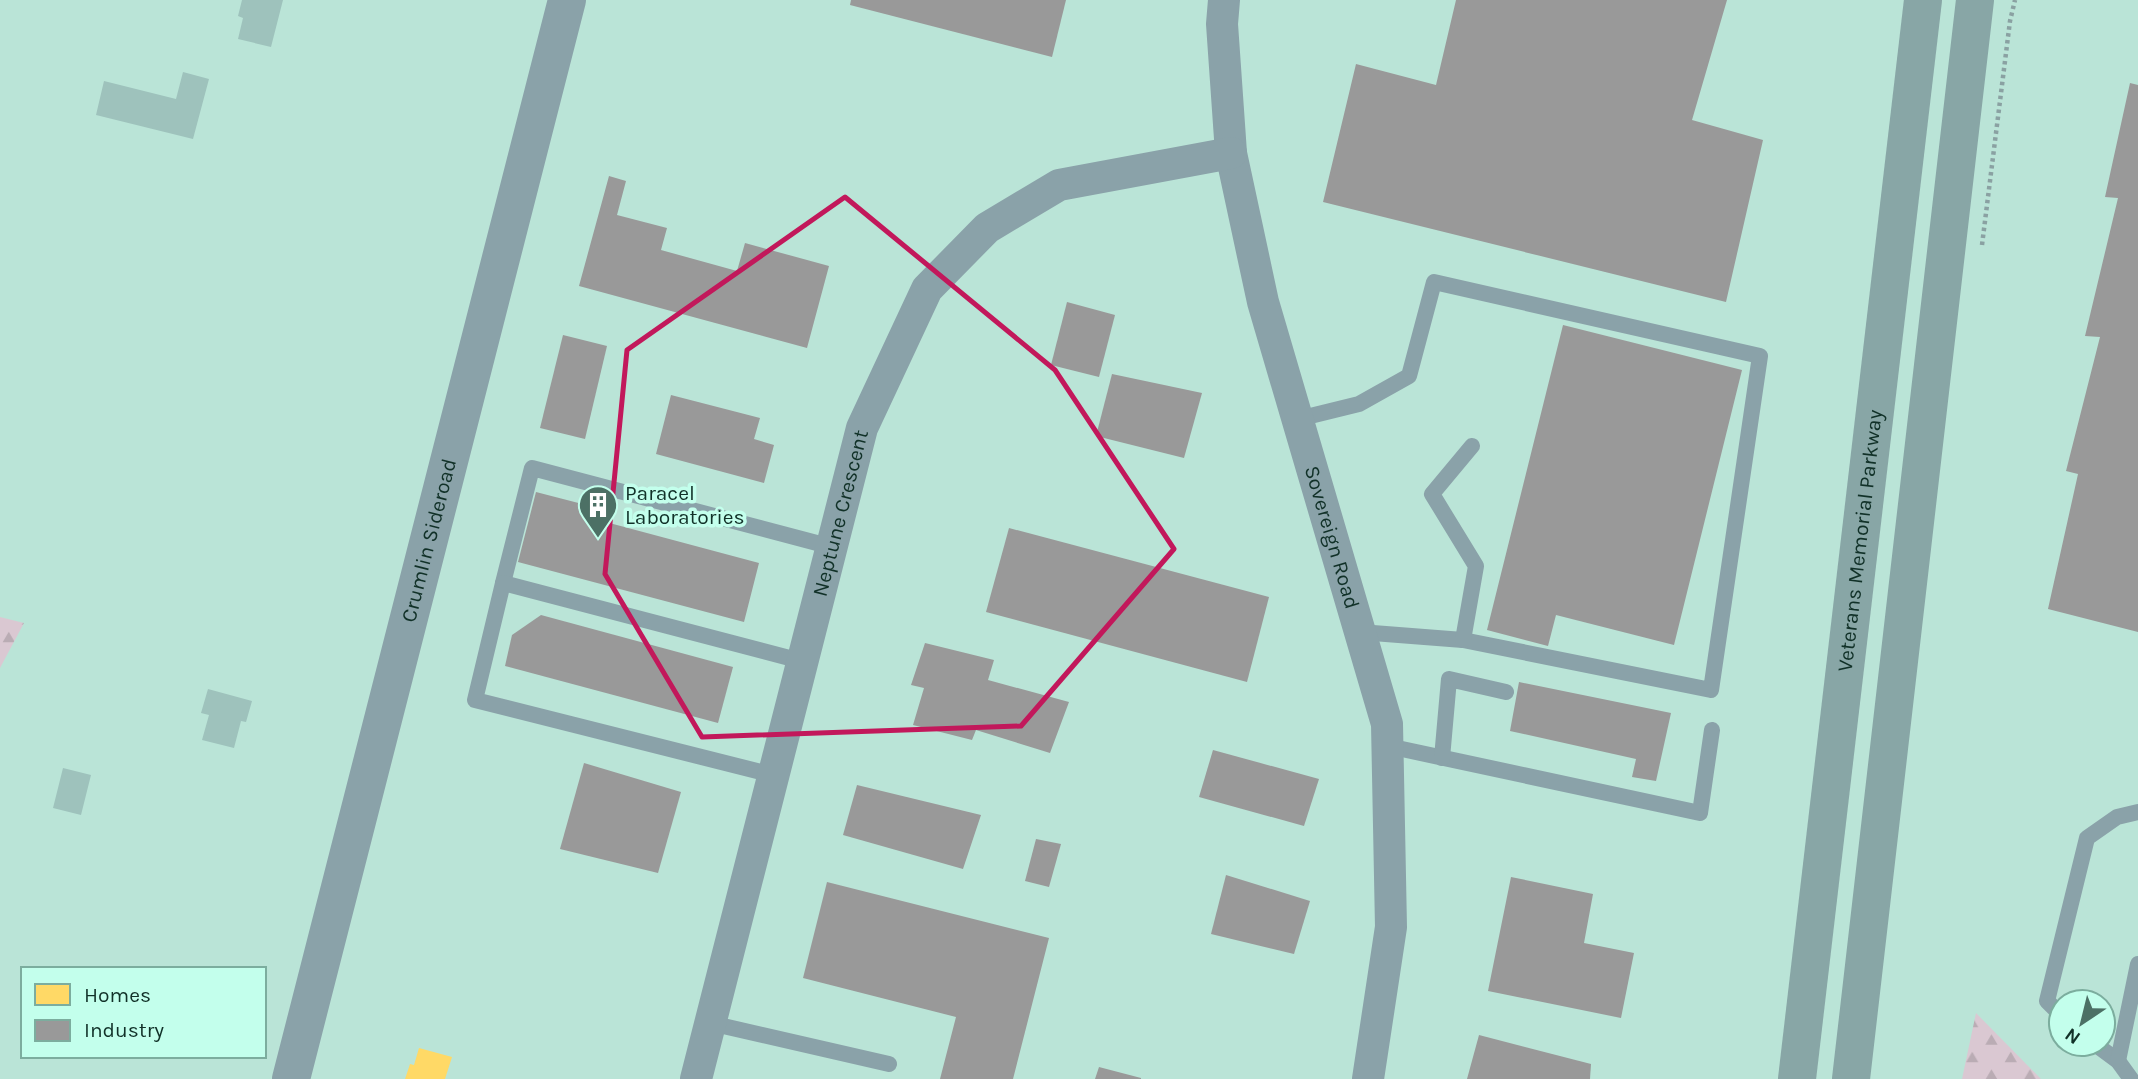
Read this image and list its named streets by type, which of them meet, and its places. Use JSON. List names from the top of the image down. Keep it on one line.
{"streets":{"highway":["Veterans Memorial Parkway"],"street":["Neptune Crescent","Sovereign Road","Crumlin Sideroad"]},"crossings":[["Neptune Crescent","Sovereign Road"]],"places":{"building":["Paracel Laboratories"]},"legend":["Homes","Industry"],"north":"bottom left"}
